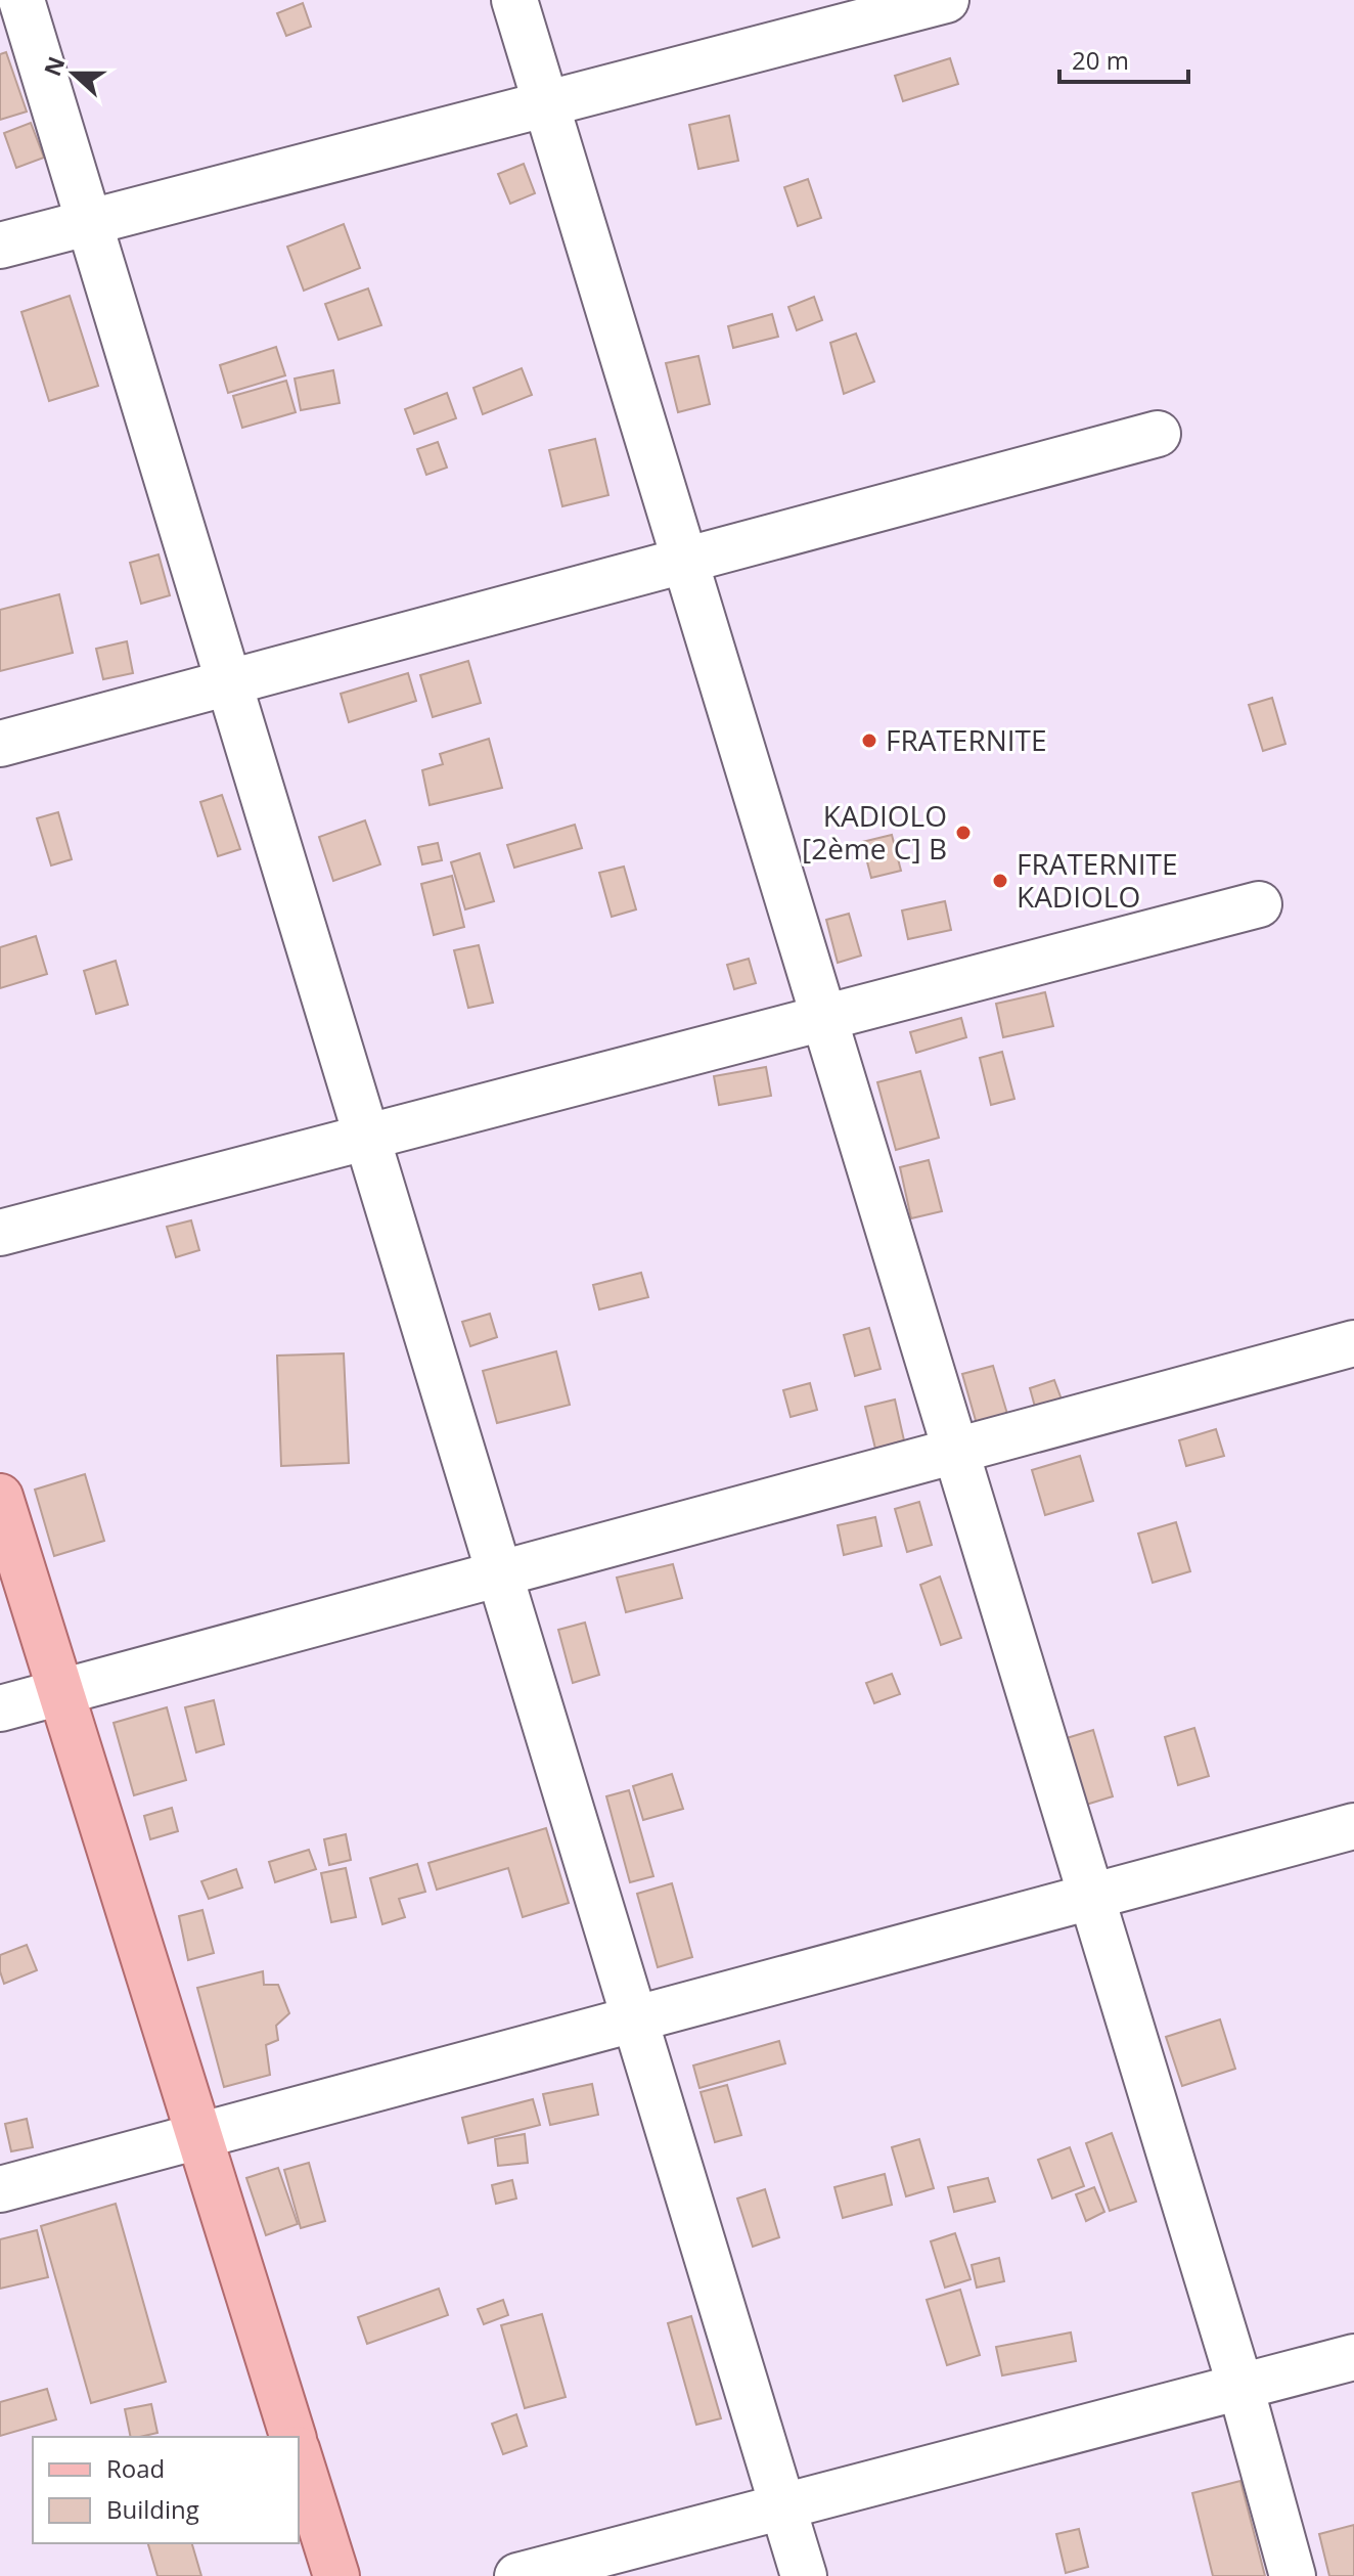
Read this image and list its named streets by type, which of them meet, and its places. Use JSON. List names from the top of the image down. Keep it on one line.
{"places":["FRATERNITE","KADIOLO [2ème C] B","FRATERNITE KADIOLO"],"legend":["Road","Building"],"scale_bar":"20 m","north":"left"}
